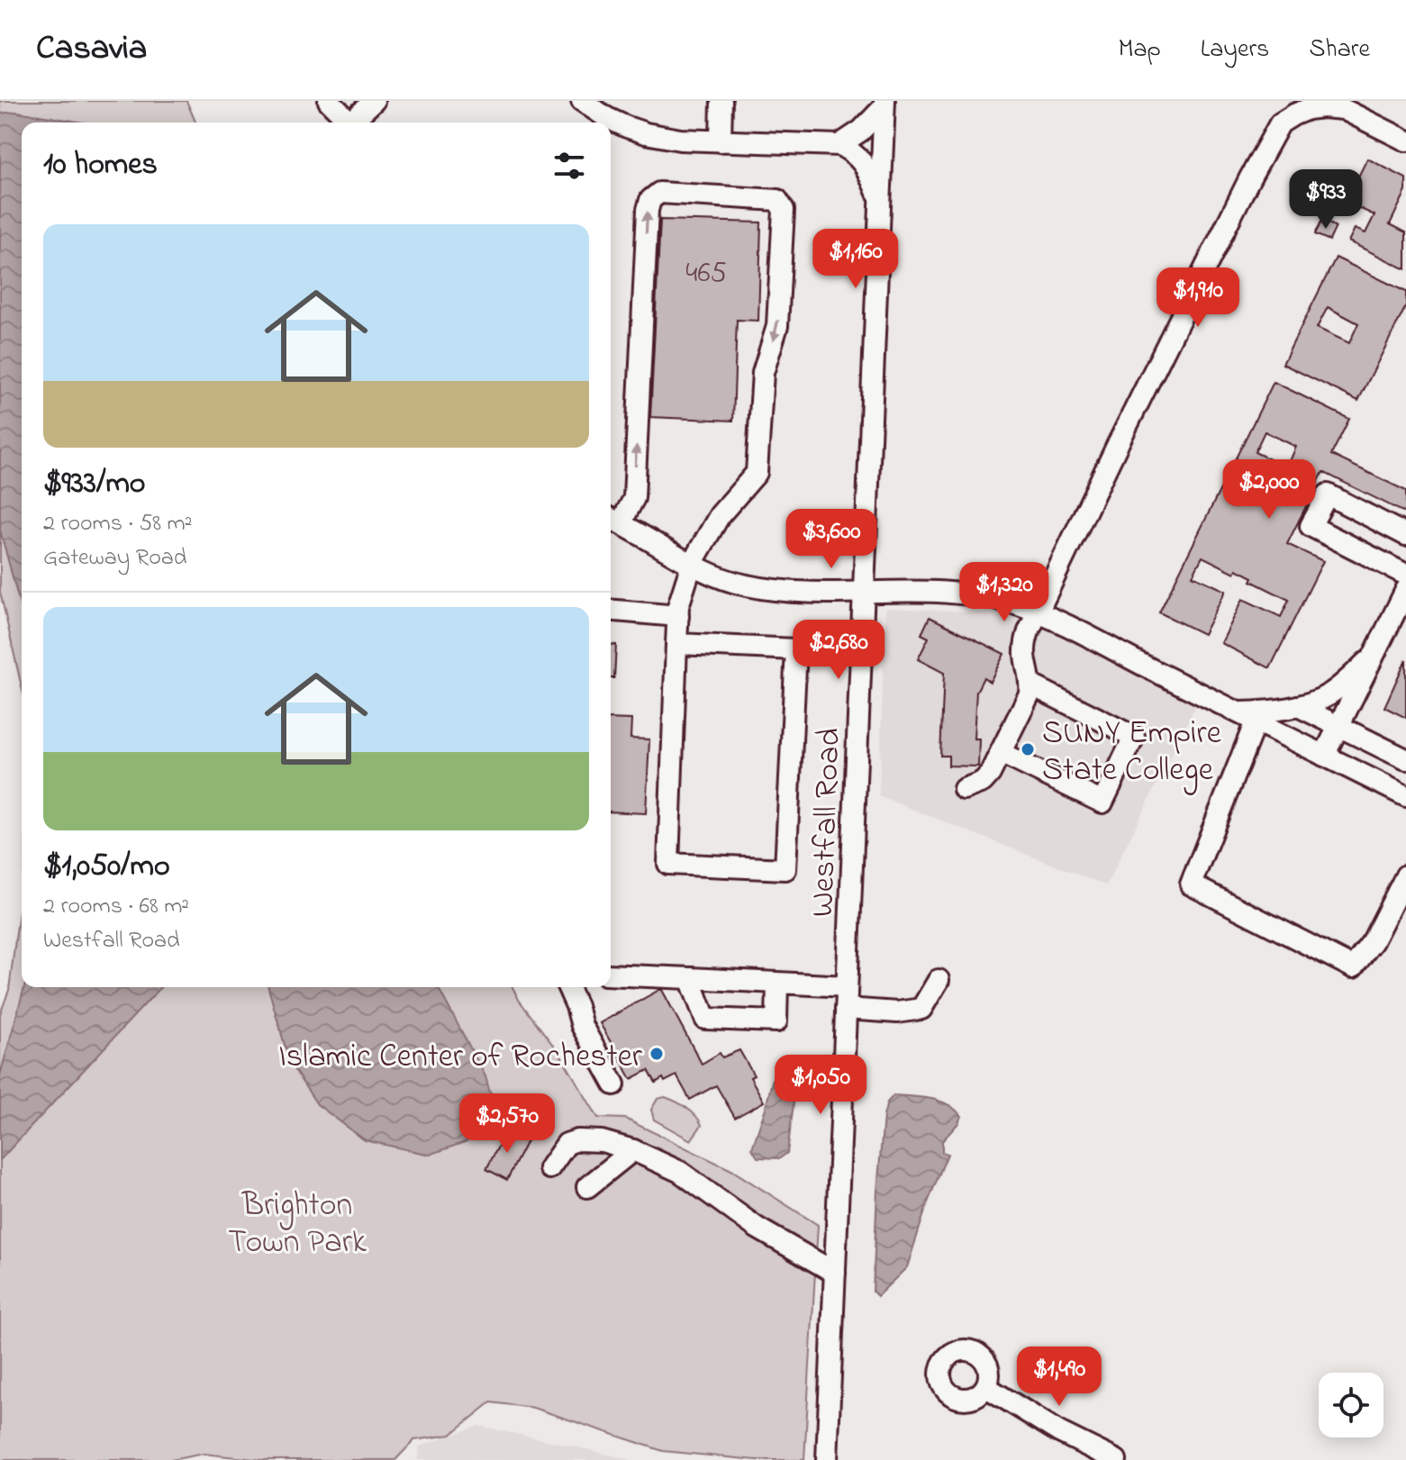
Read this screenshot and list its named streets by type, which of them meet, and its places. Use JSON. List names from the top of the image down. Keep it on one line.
{"streets":{"street":["Westfall Road"]},"parks":["Brighton Town Park"],"places":["SUNY Empire State College","Islamic Center of Rochester"],"house_numbers":["465"],"page":{"header":"Casavia","nav":["Map","Layers","Share"],"heading":"10 homes","price":["$933","$1,160","$1,910","$2,000","$3,600","$1,320","$2,680","$1,050","$2,570","$1,490"],"list":[{"name":"$933/mo","note":"2 rooms · 58 m² · Gateway Road"},{"name":"$1,050/mo","note":"2 rooms · 68 m² · Westfall Road"}]}}
